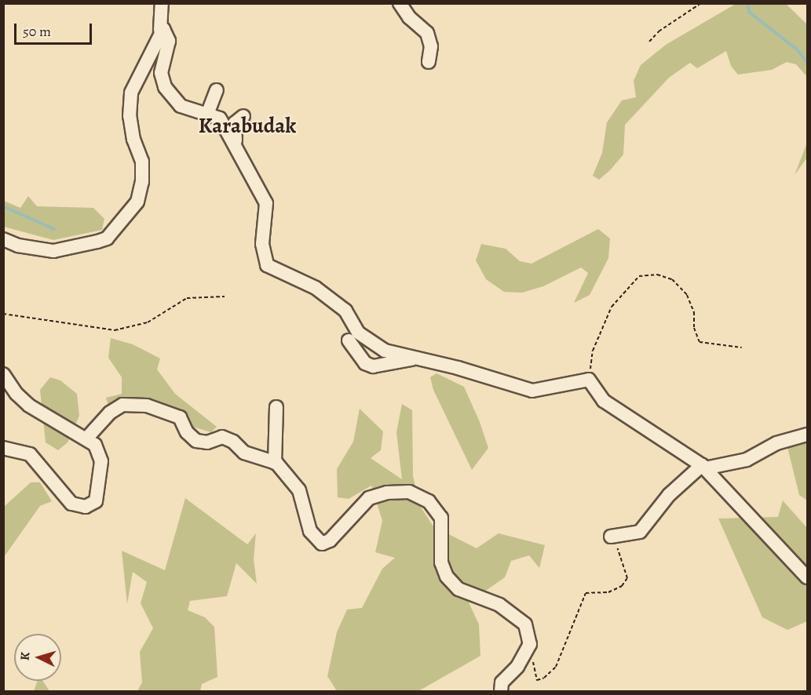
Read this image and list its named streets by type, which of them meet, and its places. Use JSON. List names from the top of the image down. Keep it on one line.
{"districts":["Karabudak"],"scale_bar":"50 m","north":"left"}
